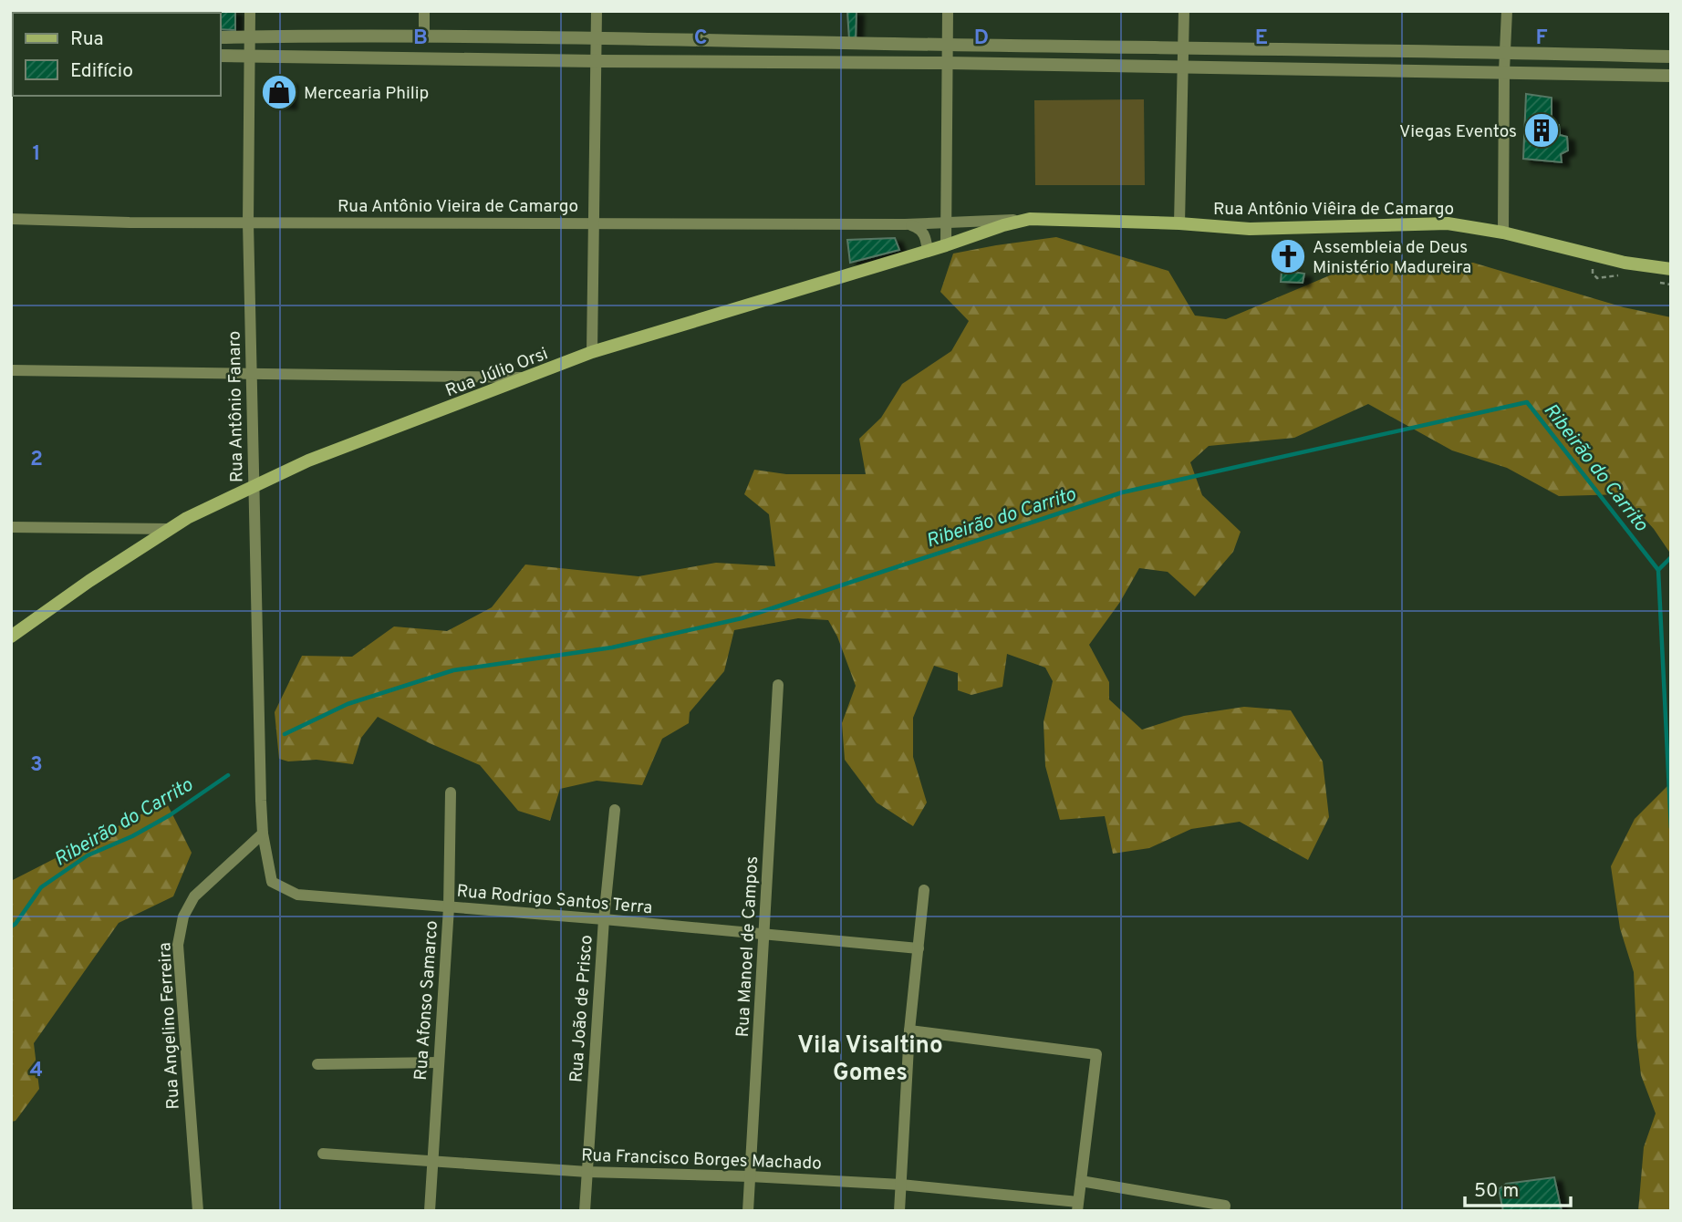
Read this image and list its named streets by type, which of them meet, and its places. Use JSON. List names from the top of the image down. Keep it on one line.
{"streets":{"main road":["Rua Antônio Viêira de Camargo","Rua Júlio Orsi"],"street":["Rua Antônio Vieira de Camargo","Rua Antônio Fanaro","Rua Rodrigo Santos Terra","Rua Manoel de Campos","Rua Afonso Samarco","Rua João de Prisco","Rua Angelino Ferreira","Rua Francisco Borges Machado"]},"crossings":[["Rua Antônio Vieira de Camargo","Rua Antônio Viêira de Camargo"],["Rua Antônio Vieira de Camargo","Rua Júlio Orsi"],["Rua Antônio Vieira de Camargo","Rua Antônio Fanaro"],["Rua Antônio Viêira de Camargo","Rua Júlio Orsi"],["Rua Júlio Orsi","Rua Antônio Fanaro"],["Rua Antônio Fanaro","Rua Rodrigo Santos Terra"],["Rua Rodrigo Santos Terra","Rua Manoel de Campos"],["Rua Rodrigo Santos Terra","Rua Afonso Samarco"],["Rua Rodrigo Santos Terra","Rua João de Prisco"],["Rua Rodrigo Santos Terra","Rua Angelino Ferreira"],["Rua Manoel de Campos","Rua Francisco Borges Machado"],["Rua Afonso Samarco","Rua Francisco Borges Machado"],["Rua João de Prisco","Rua Francisco Borges Machado"]],"districts":["Vila Visaltino Gomes"],"water":["Ribeirão do Carrito"],"places":{"shop":["Mercearia Philip"],"building":["Viegas Eventos"],"church":["Assembleia de Deus Ministério Madureira"]},"legend":["Rua","Edifício"],"scale_bar":"50 m","grid":{"columns":["B","C","D","E","F"],"rows":["1","2","3","4"]}}
